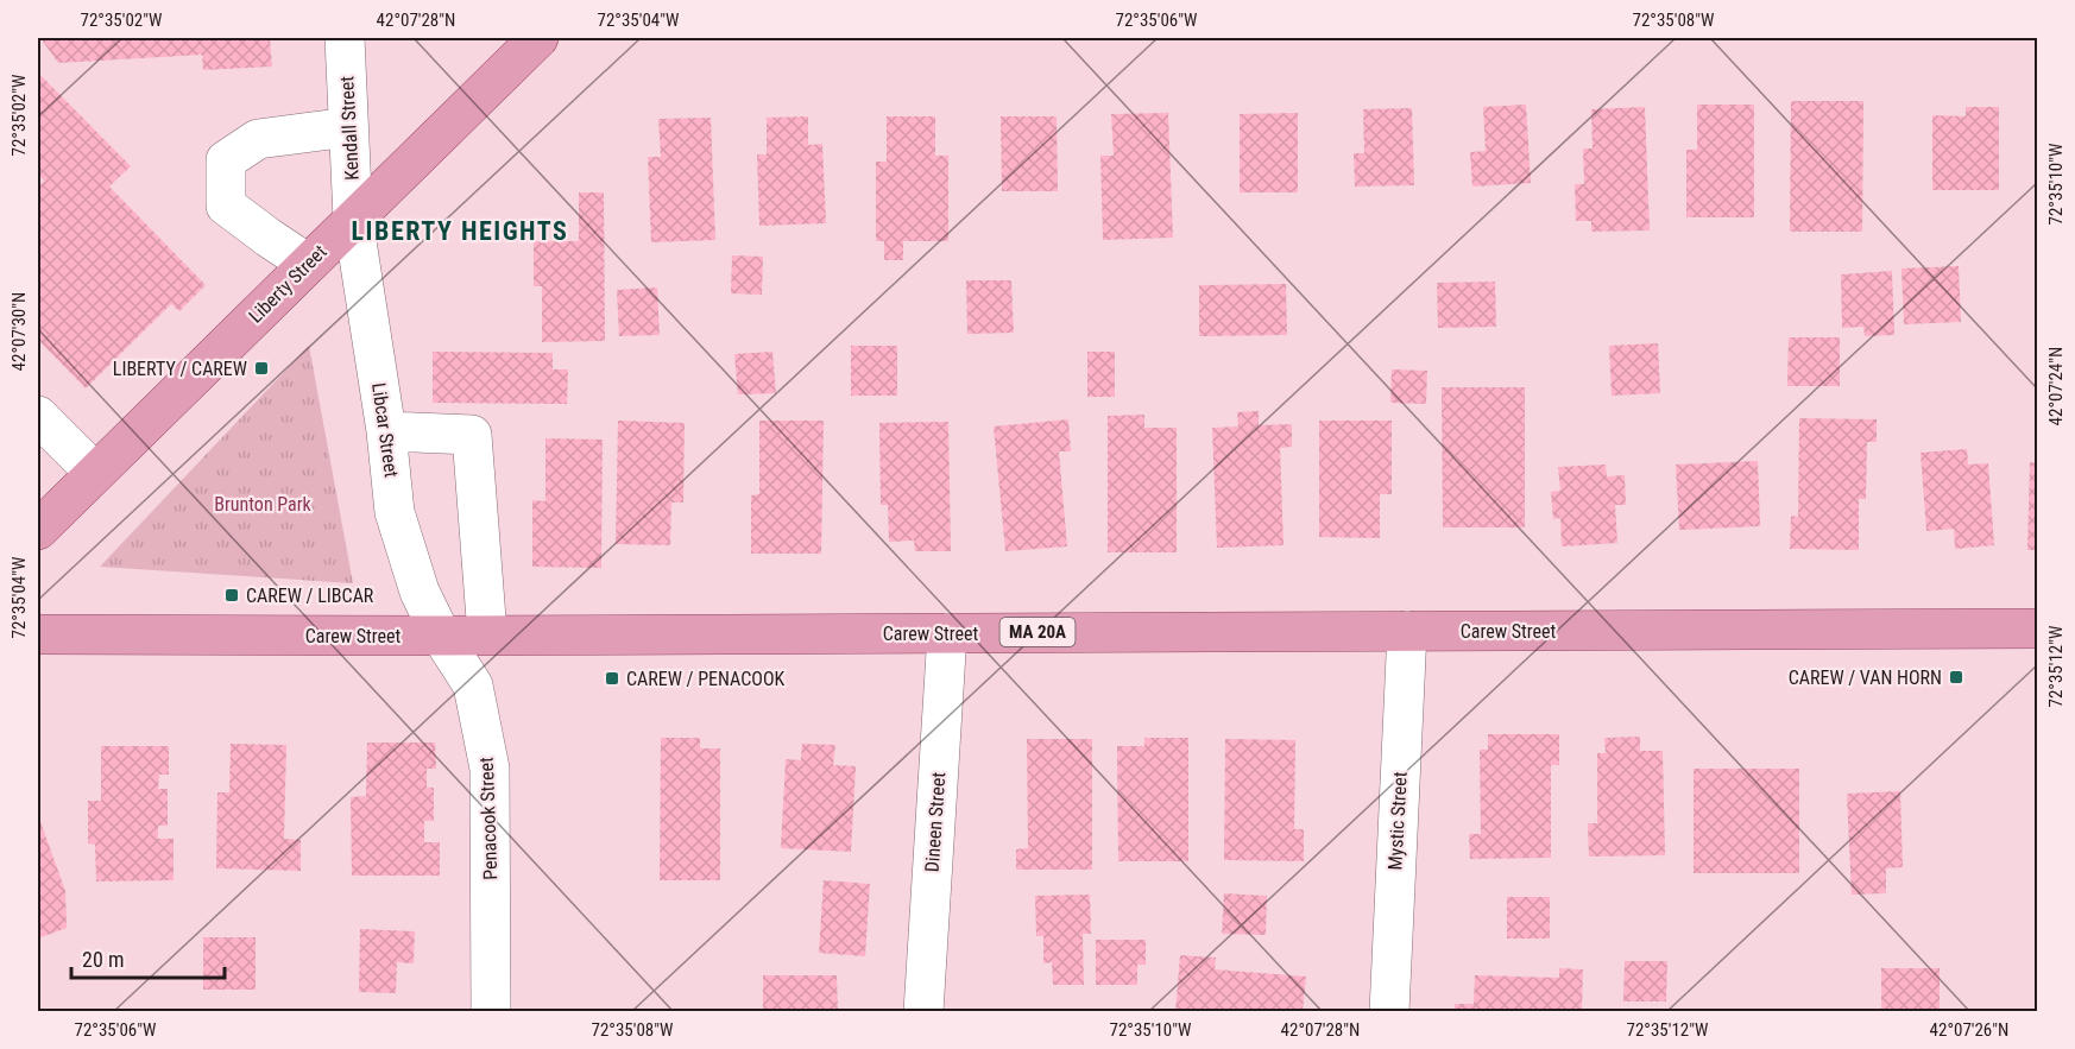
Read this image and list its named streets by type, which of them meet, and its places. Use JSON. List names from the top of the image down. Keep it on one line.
{"streets":{"main road":["Liberty Street","Carew Street","MA 20A"],"street":["Kendall Street","Libcar Street","Penacook Street","Mystic Street","Dineen Street"]},"crossings":[["Kendall Street","Liberty Street"],["Kendall Street","Libcar Street"],["Liberty Street","Libcar Street"],["Libcar Street","Carew Street"],["Libcar Street","Penacook Street"],["Carew Street","Penacook Street"],["Carew Street","Mystic Street"],["Carew Street","Dineen Street"]],"districts":["LIBERTY HEIGHTS"],"parks":["Brunton Park"],"places":{"transit":["LIBERTY / CAREW","CAREW / LIBCAR","CAREW / VAN HORN","CAREW / PENACOOK"]},"scale_bar":"20 m","coordinates":["72°35'02\"W","42°07'28\"N","72°35'04\"W","72°35'06\"W","72°35'08\"W","72°35'10\"W","42°07'30\"N","42°07'24\"N","72°35'12\"W","42°07'26\"N"]}
